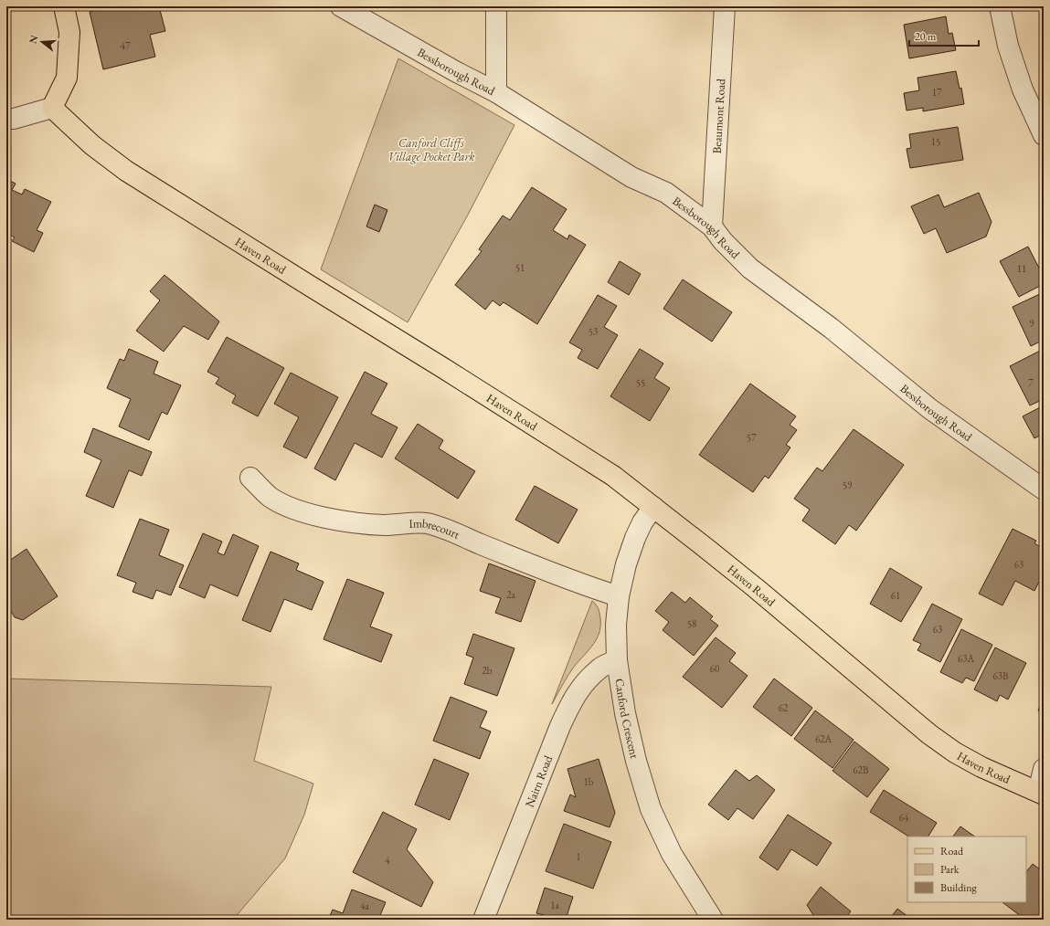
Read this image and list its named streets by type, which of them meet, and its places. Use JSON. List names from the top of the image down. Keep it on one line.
{"streets":{"main road":["Haven Road"],"street":["Bessborough Road","Beaumont Road","Imbrecourt","Canford Crescent","Nairn Road"]},"crossings":[["Bessborough Road","Beaumont Road"],["Haven Road","Canford Crescent"],["Imbrecourt","Canford Crescent"],["Canford Crescent","Nairn Road"]],"parks":["Canford Cliffs Village Pocket Park"],"house_numbers":["47","17","15","51","11","9","53","55","7","57","59","63","2a","61","58","63","63A","60","2b","63B","62","62A","62B","1b","64","1","4","1a","4a"],"legend":["Road","Park","Building"],"scale_bar":"20 m","north":"left"}
